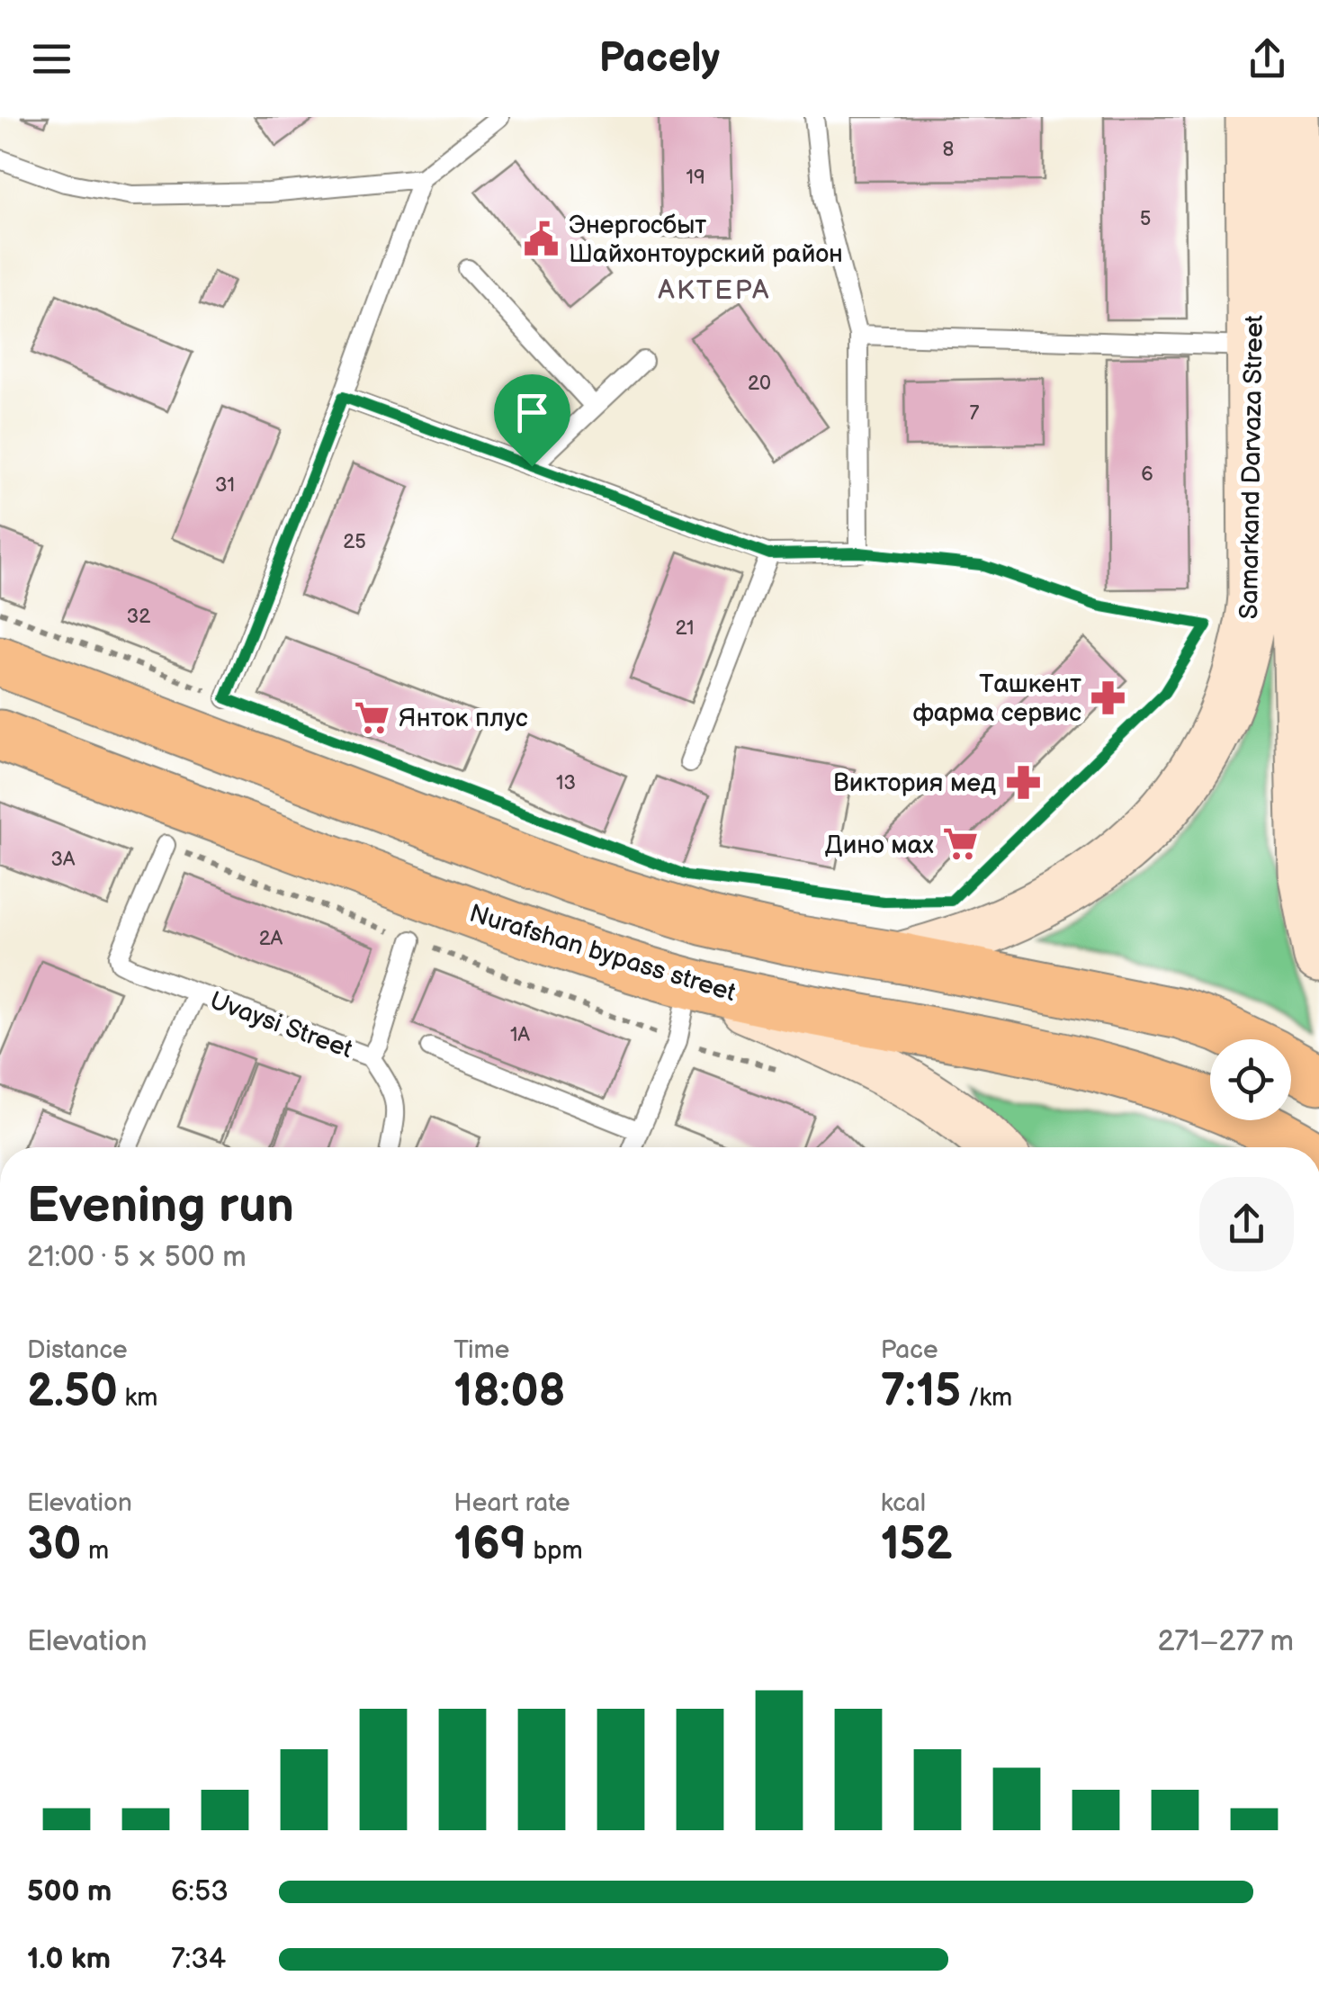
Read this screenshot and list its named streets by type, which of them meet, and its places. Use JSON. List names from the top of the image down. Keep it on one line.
{"streets":{"main road":["Samarkand Darvaza Street","Nurafshan bypass street"],"lane":["Uvaysi Street"]},"districts":["AKTEPA"],"places":{"public building":["Энергосбыт Шайхонтоурский район"],"pharmacy":["Ташкент фарма сервис","Виктория мед"],"supermarket":["Янток плус","Дино мах"]},"house_numbers":["8","19","5","20","7","6","31","25","32","21","13","3А","2А","1А"],"page":{"header":"Pacely","heading":["Evening run","21:00 · 5 × 500 m"],"stats":[["Distance","2.50 km"],["Time","18:08"],["Pace","7:15 /km"],["Elevation","30 m"],["Heart rate","169 bpm"],["kcal","152"]],"chart":["Elevation","271–277 m"],"list":[{"name":"500 m","note":"6:53"},{"name":"1.0 km","note":"7:34"}]}}
